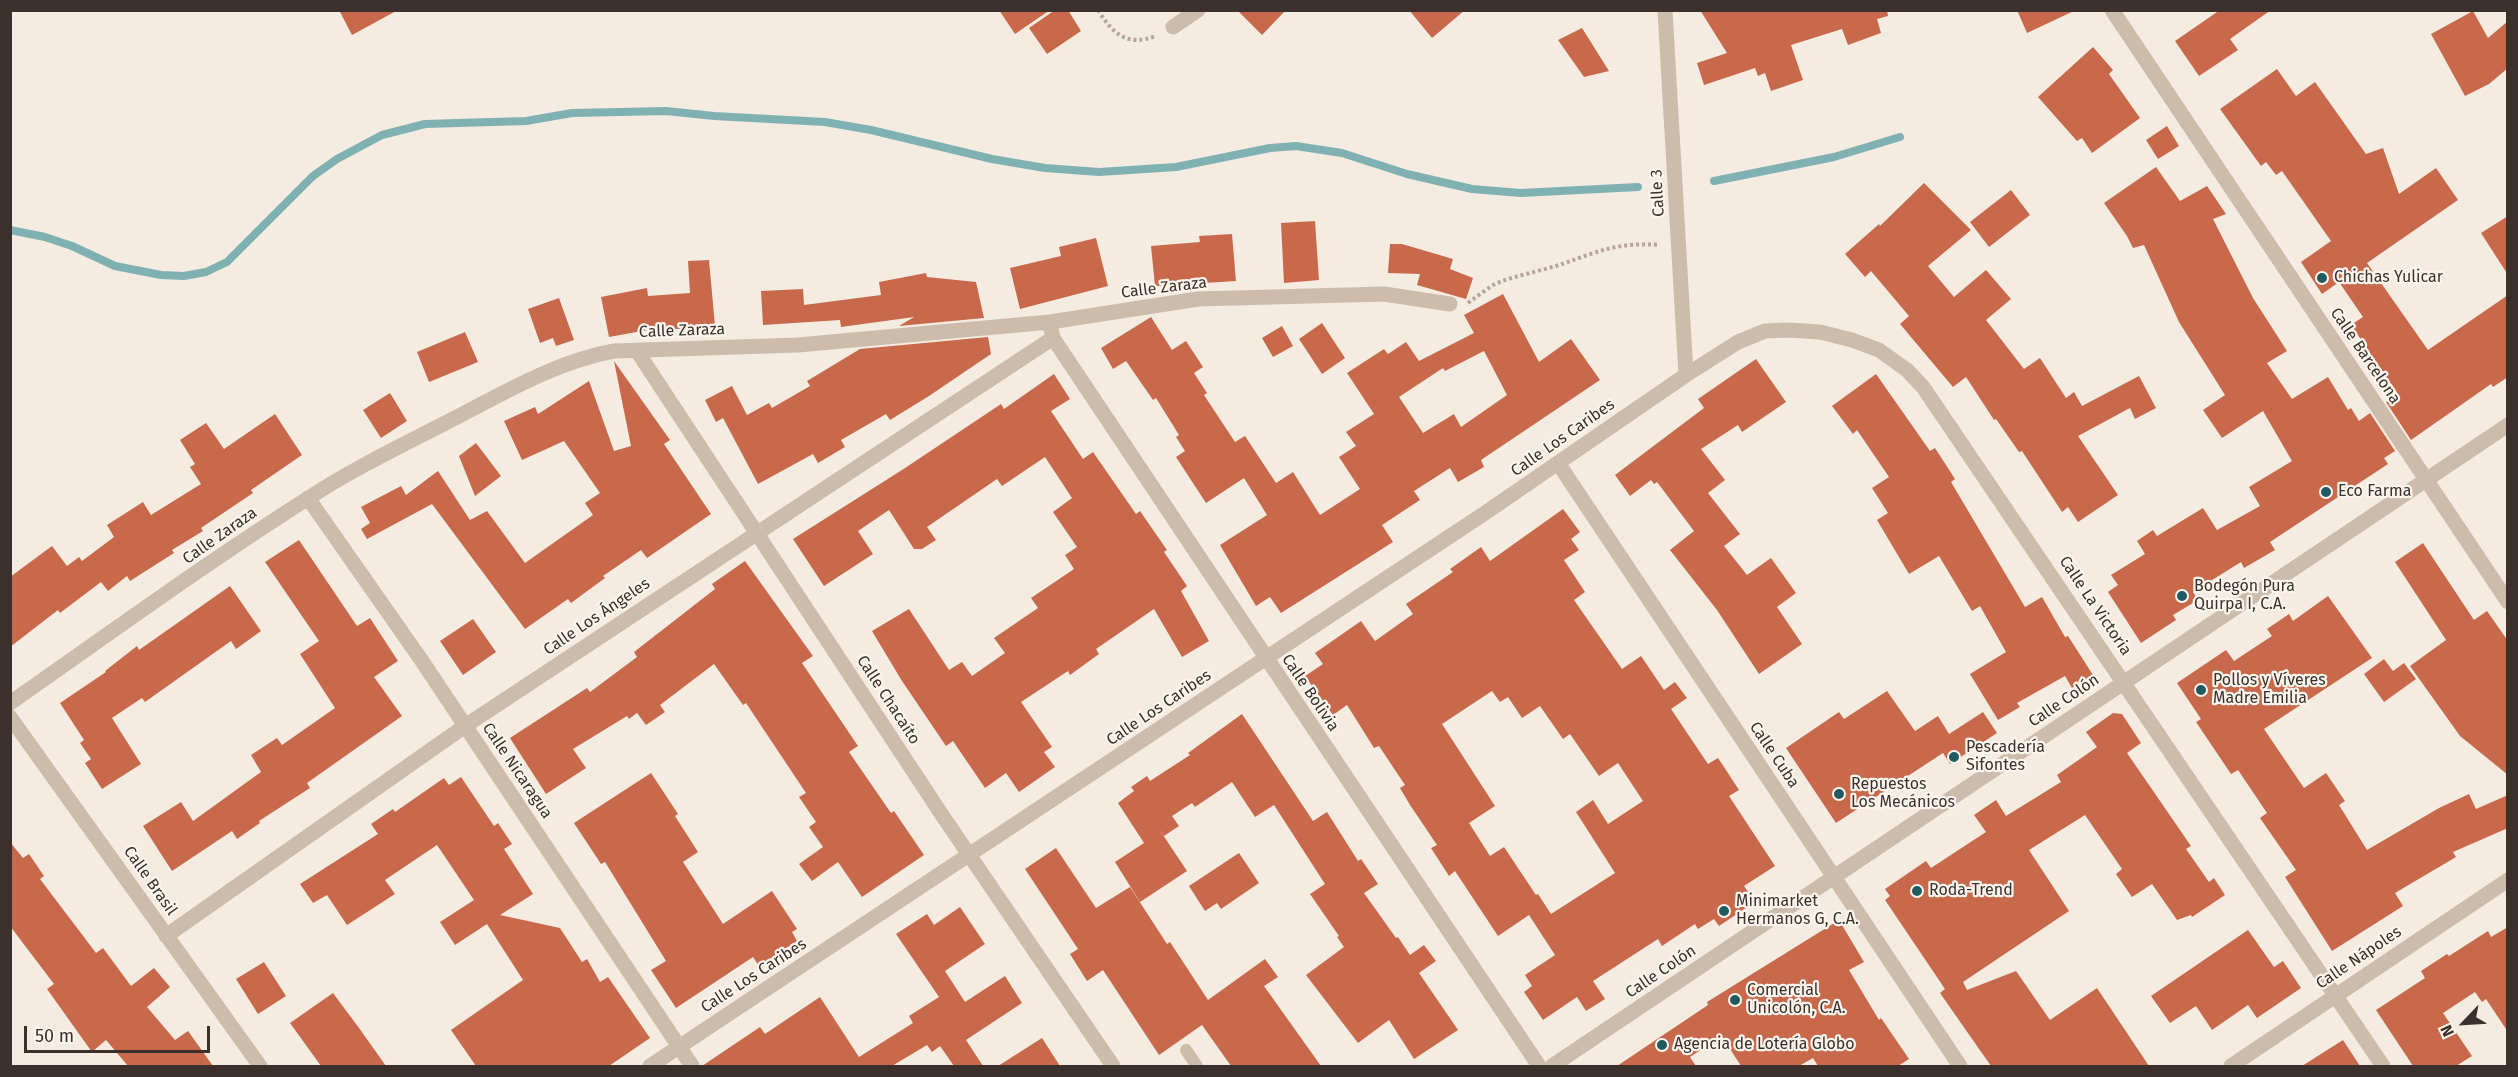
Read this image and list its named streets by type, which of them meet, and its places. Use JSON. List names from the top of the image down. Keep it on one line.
{"streets":{"street":["Calle 3","Calle Zaraza","Calle Barcelona","Calle Los Caribes","Calle La Victoria","Calle Los Ángeles","Calle Bolivia","Calle Chacaíto","Calle Colón","Calle Cuba","Calle Nicaragua","Calle Brasil","Calle Nápoles"]},"crossings":[["Calle 3","Calle Los Caribes"],["Calle 3","Calle La Victoria"],["Calle Zaraza","Calle Chacaíto"],["Calle Zaraza","Calle Nicaragua"],["Calle Barcelona","Calle Colón"],["Calle Los Caribes","Calle La Victoria"],["Calle Los Caribes","Calle Bolivia"],["Calle Los Caribes","Calle Chacaíto"],["Calle Los Caribes","Calle Cuba"],["Calle Los Caribes","Calle Nicaragua"],["Calle La Victoria","Calle Colón"],["Calle La Victoria","Calle Nápoles"],["Calle Los Ángeles","Calle Bolivia"],["Calle Los Ángeles","Calle Chacaíto"],["Calle Los Ángeles","Calle Nicaragua"],["Calle Los Ángeles","Calle Brasil"],["Calle Colón","Calle Cuba"]],"places":["Chichas Yulicar","Eco Farma","Bodegón Pura Quirpa I, C.A.","Pollos y Víveres Madre Emilia","Pescadería Sifontes","Repuestos Los Mecánicos","Roda-Trend","Minimarket Hermanos G, C.A.","Comercial Unicolón, C.A.","Agencia de Lotería Globo"],"scale_bar":"50 m","north":"bottom left"}
